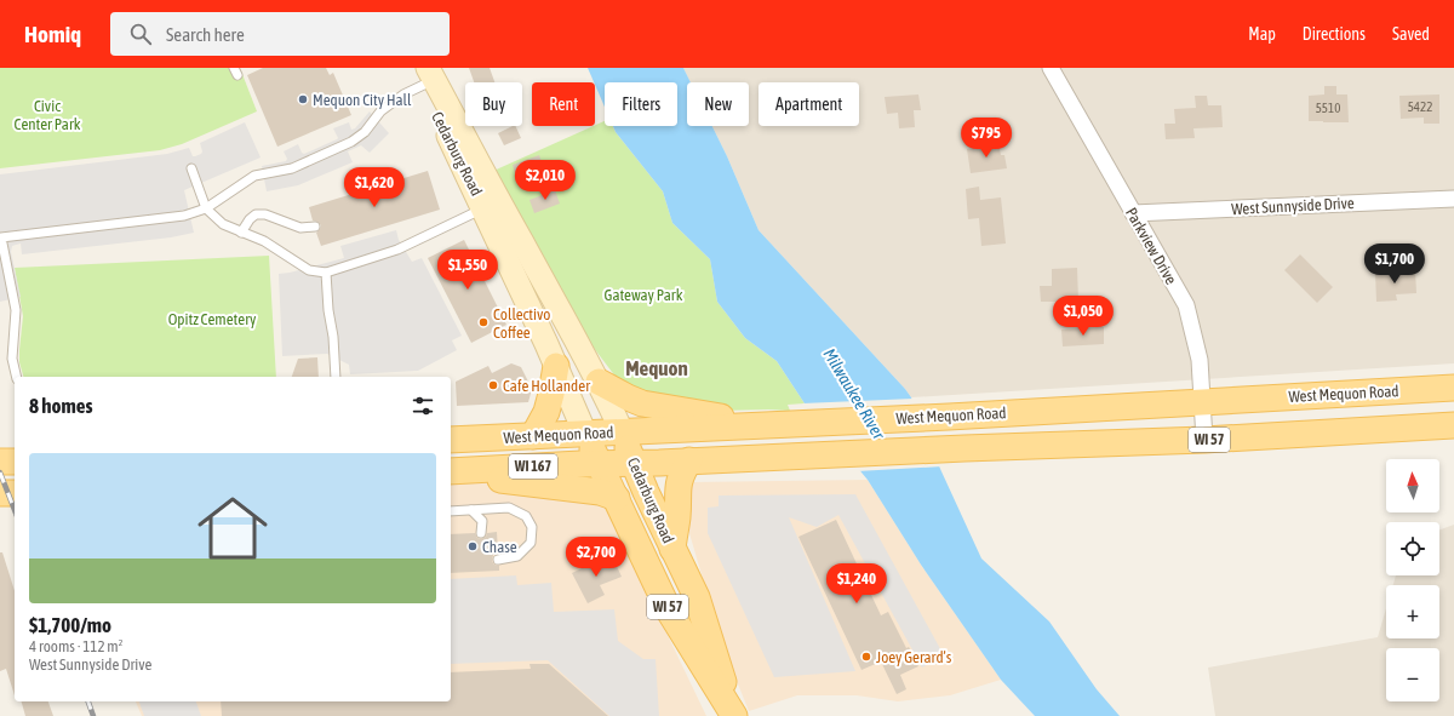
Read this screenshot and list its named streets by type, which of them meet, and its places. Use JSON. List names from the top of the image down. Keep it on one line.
{"streets":{"main road":["Cedarburg Road","West Mequon Road","WI 57","WI 167"],"street":["West Sunnyside Drive","Parkview Drive"]},"crossings":[["Cedarburg Road","West Mequon Road"],["West Sunnyside Drive","Parkview Drive"],["Parkview Drive","West Mequon Road"]],"districts":["Mequon"],"water":["Milwaukee River"],"parks":["Civic Center Park","Gateway Park","Opitz Cemetery"],"places":["Mequon City Hall","Collectivo Coffee","Cafe Hollander","Chase","Joey Gerard’s"],"house_numbers":["5422","5510"],"north":"top","page":{"header":"Homiq","search":"Search here","nav":["Map","Directions","Saved"],"chip":["Buy","Rent","Filters","New","Apartment"],"price":["$795","$2,010","$1,620","$1,700","$1,550","$1,050","$2,700","$1,240"],"heading":"8 homes","list":[{"name":"$1,700/mo","note":"4 rooms · 112 m² · West Sunnyside Drive"}],"map_buttons":["+","−"]}}
